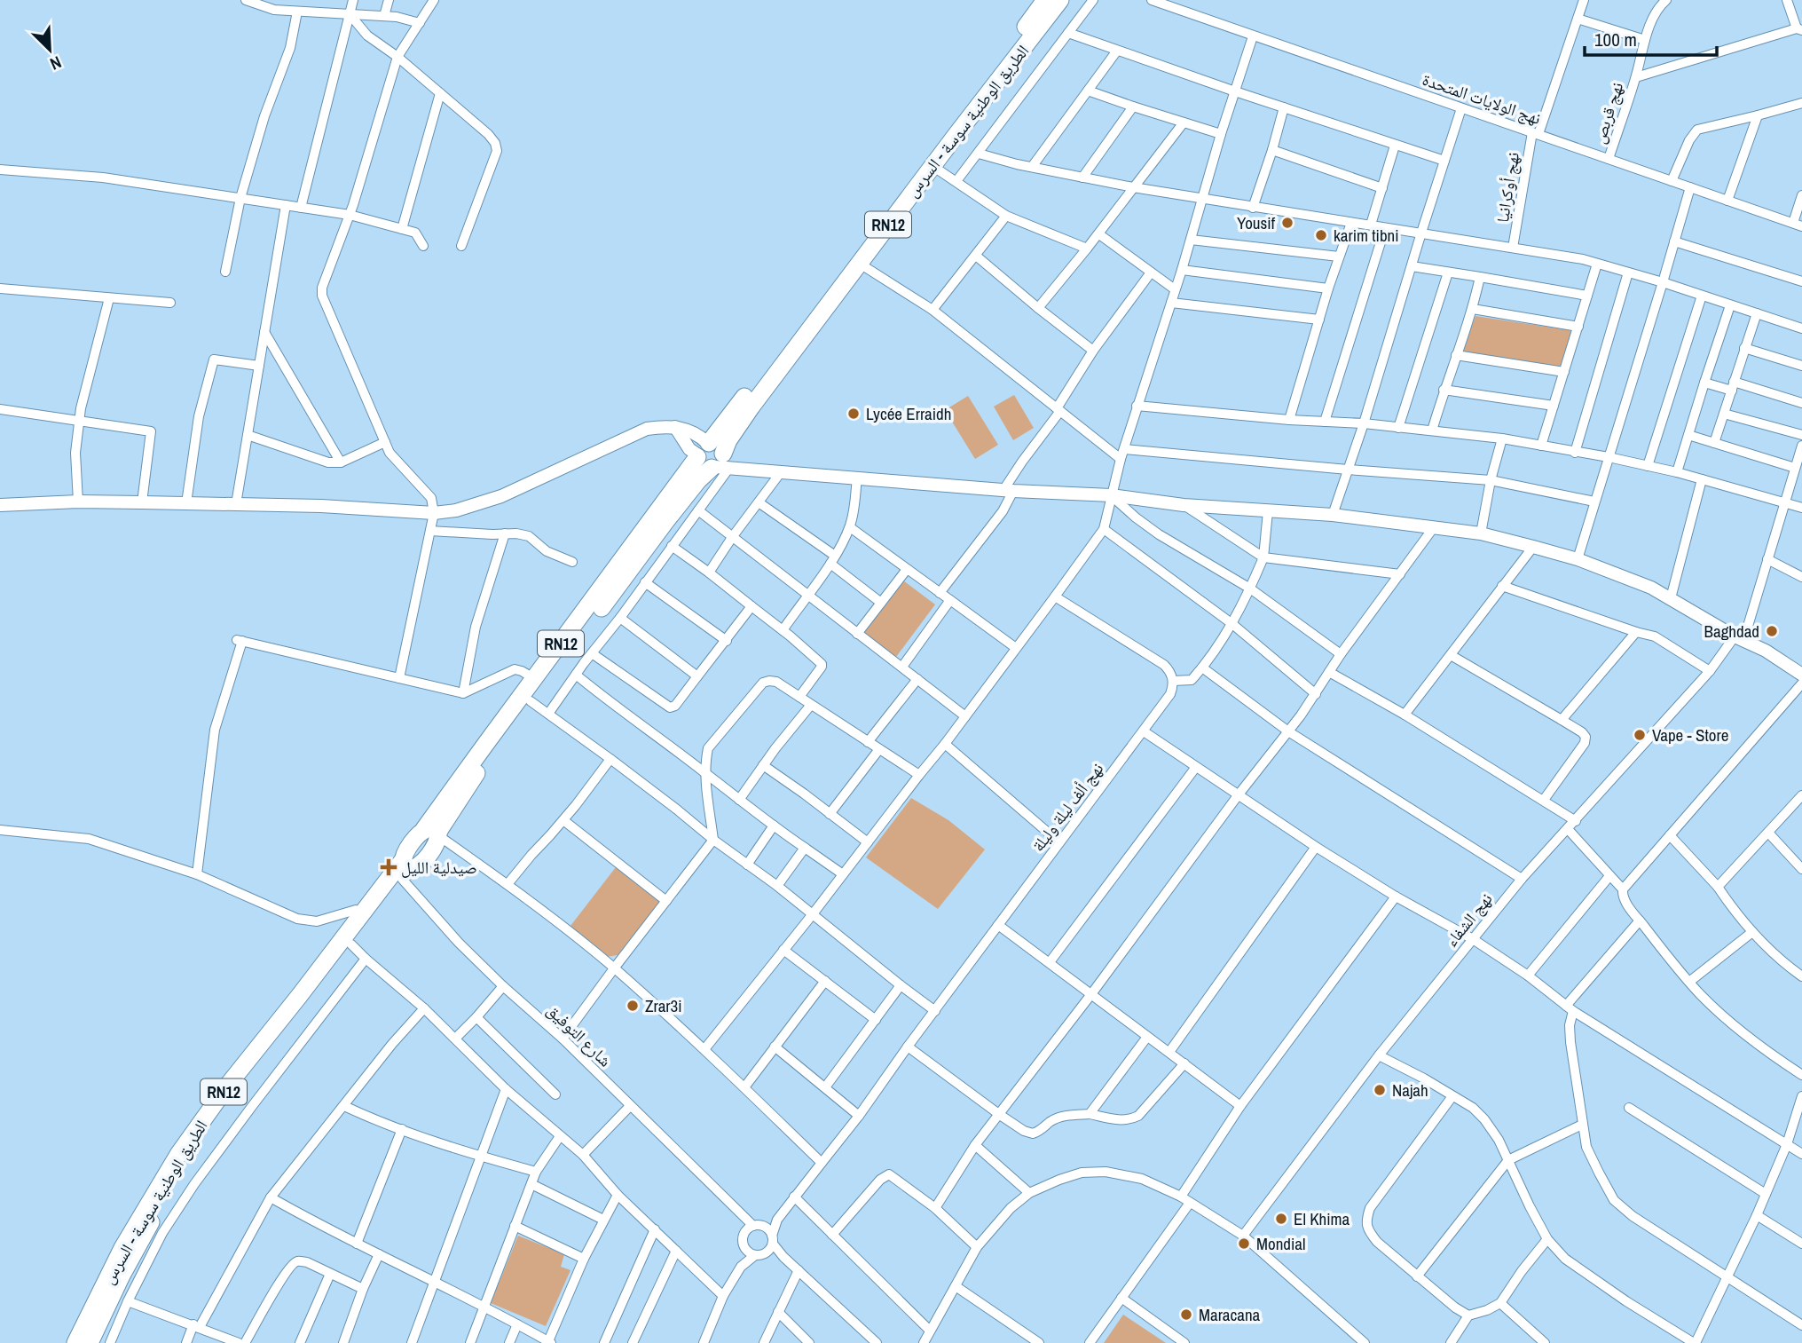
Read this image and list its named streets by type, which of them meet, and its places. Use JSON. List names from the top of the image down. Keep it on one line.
{"streets":{"highway":["الطريق الوطنية سوسة - السرس","RN12"],"street":["نهج الولايات المتحدة","نهج قربص","نهج أوكرانيا","نهج ألف ليلة وليلة","نهج الشفاء","شارع التوفيق"]},"crossings":[["نهج الولايات المتحدة","نهج قربص"],["نهج الولايات المتحدة","نهج أوكرانيا"],["الطريق الوطنية سوسة - السرس","RN12"],["الطريق الوطنية سوسة - السرس","شارع التوفيق"],["RN12","شارع التوفيق"]],"places":{"other":["Yousif","karim tibni","Lycée Erraidh","Baghdad","Vape - Store","Zrar3i","Najah","El Khima","Mondial","Maracana"],"health":["صيدلية الليل"]},"scale_bar":"100 m","north":"bottom right"}
